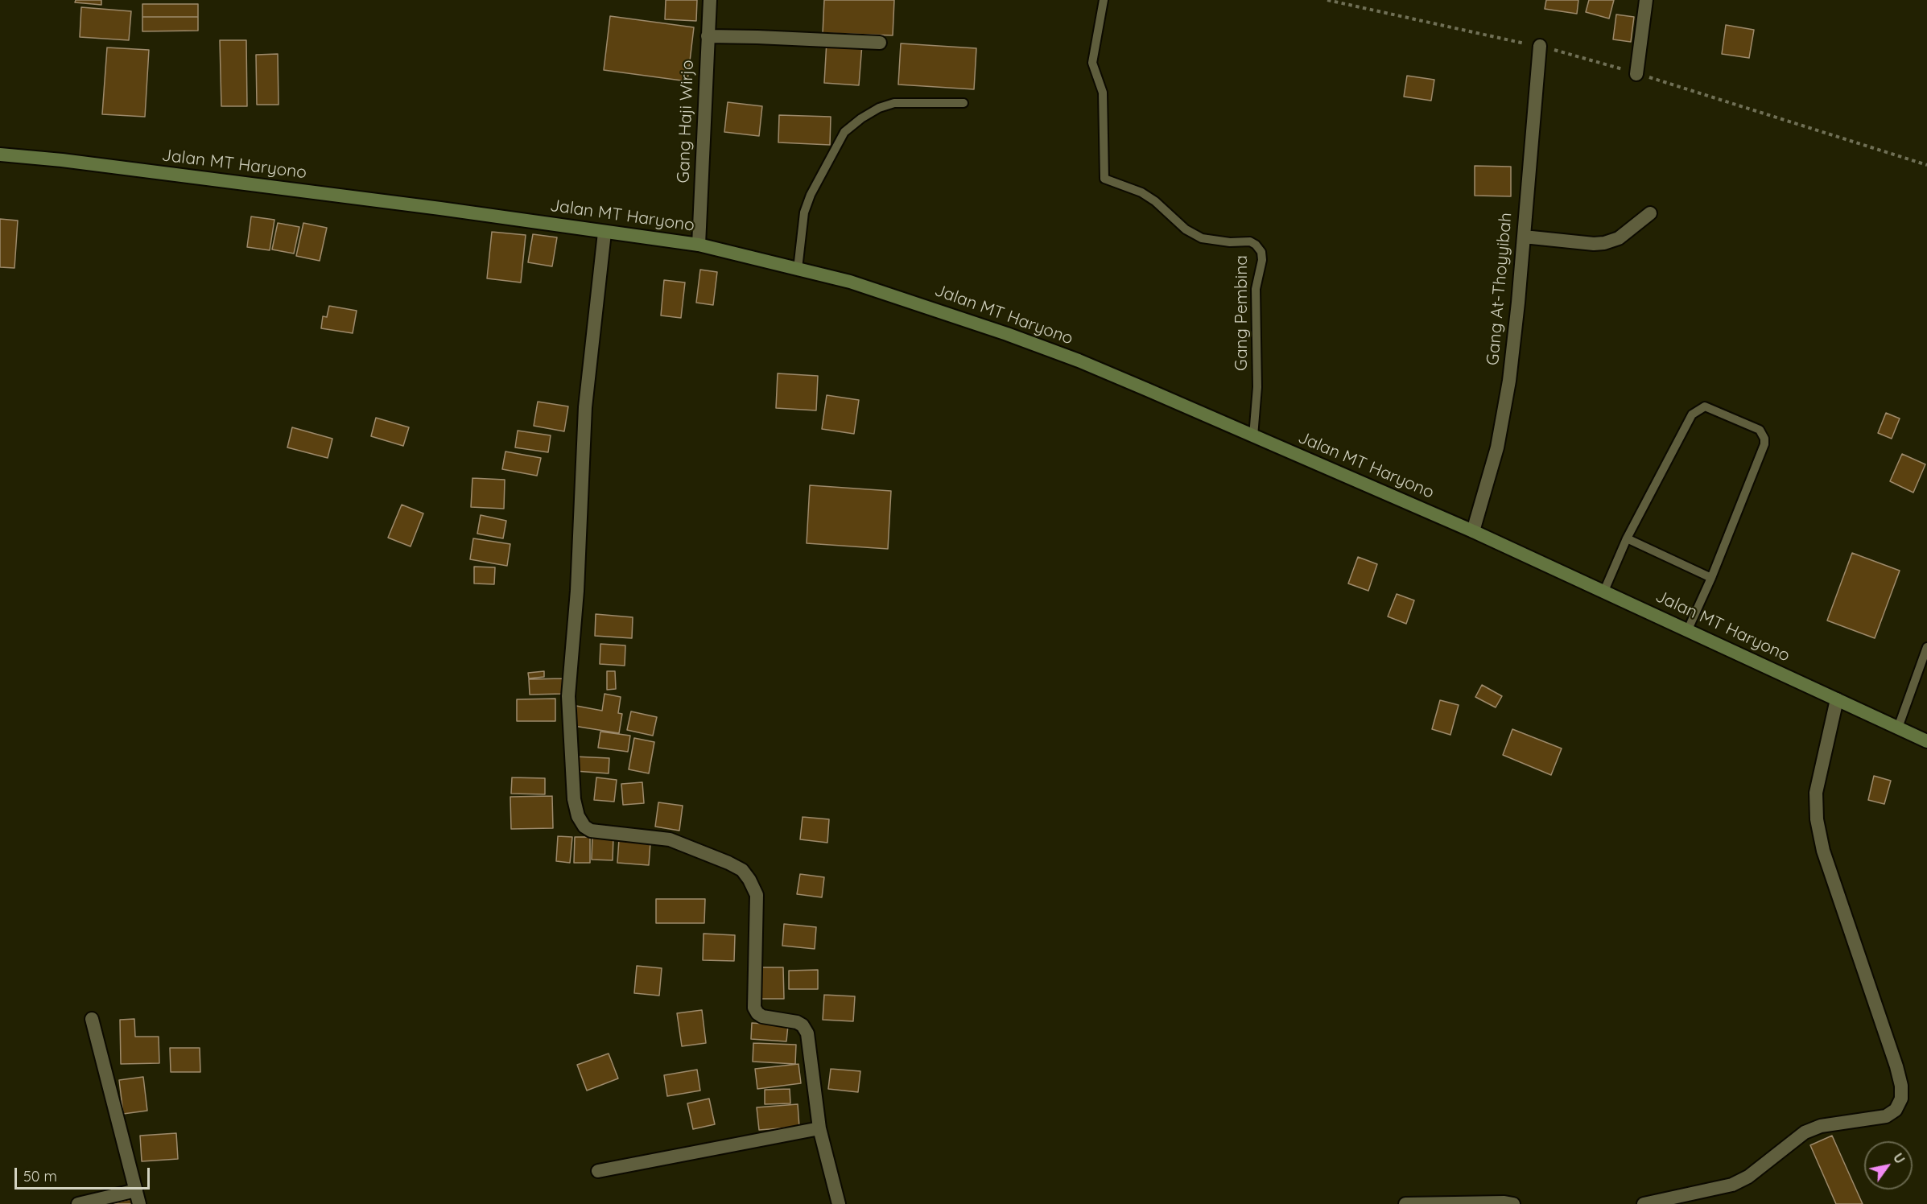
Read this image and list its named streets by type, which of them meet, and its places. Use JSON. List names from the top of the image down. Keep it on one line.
{"streets":{"main road":["Jalan MT Haryono"],"street":["Gang Haji Wirjo","Gang At-Thoyyibah"],"lane":["Gang Pembina"]},"crossings":[["Gang Haji Wirjo","Jalan MT Haryono"],["Jalan MT Haryono","Gang At-Thoyyibah"],["Jalan MT Haryono","Gang Pembina"]],"scale_bar":"50 m","north":"top right"}
